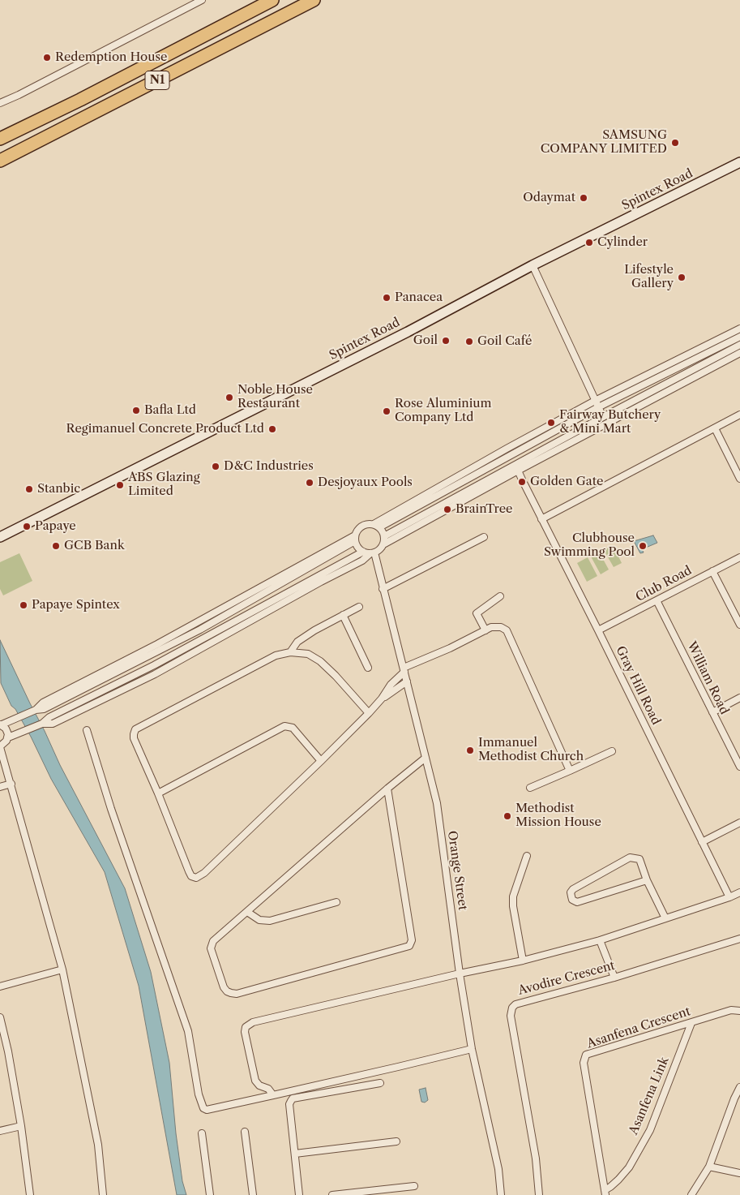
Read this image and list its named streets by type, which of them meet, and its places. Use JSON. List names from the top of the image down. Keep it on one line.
{"streets":{"highway":["N1"],"main road":["Spintex Road"],"street":["Club Road","William Road","Gray Hill Road","Orange Street","Avodire Crescent","Asanfena Crescent","Asanfena Link"]},"crossings":[["Club Road","William Road"],["Club Road","Gray Hill Road"],["Asanfena Crescent","Asanfena Link"]],"places":["Redemption House","SAMSUNG COMPANY LIMITED","Odaymat","Cylinder","Lifestyle Gallery","Panacea","Goil","Goil Café","Noble House Restaurant","Bafla Ltd","Rose Aluminium Company Ltd","Fairway Butchery & Mini Mart","Regimanuel Concrete Product Ltd","D&C Industries","Golden Gate","Desjoyaux Pools","ABS Glazing Limited","Stanbic","BrainTree","Papaye","GCB Bank","Clubhouse Swimming Pool","Papaye Spintex","Immanuel Methodist Church","Methodist Mission House"]}
